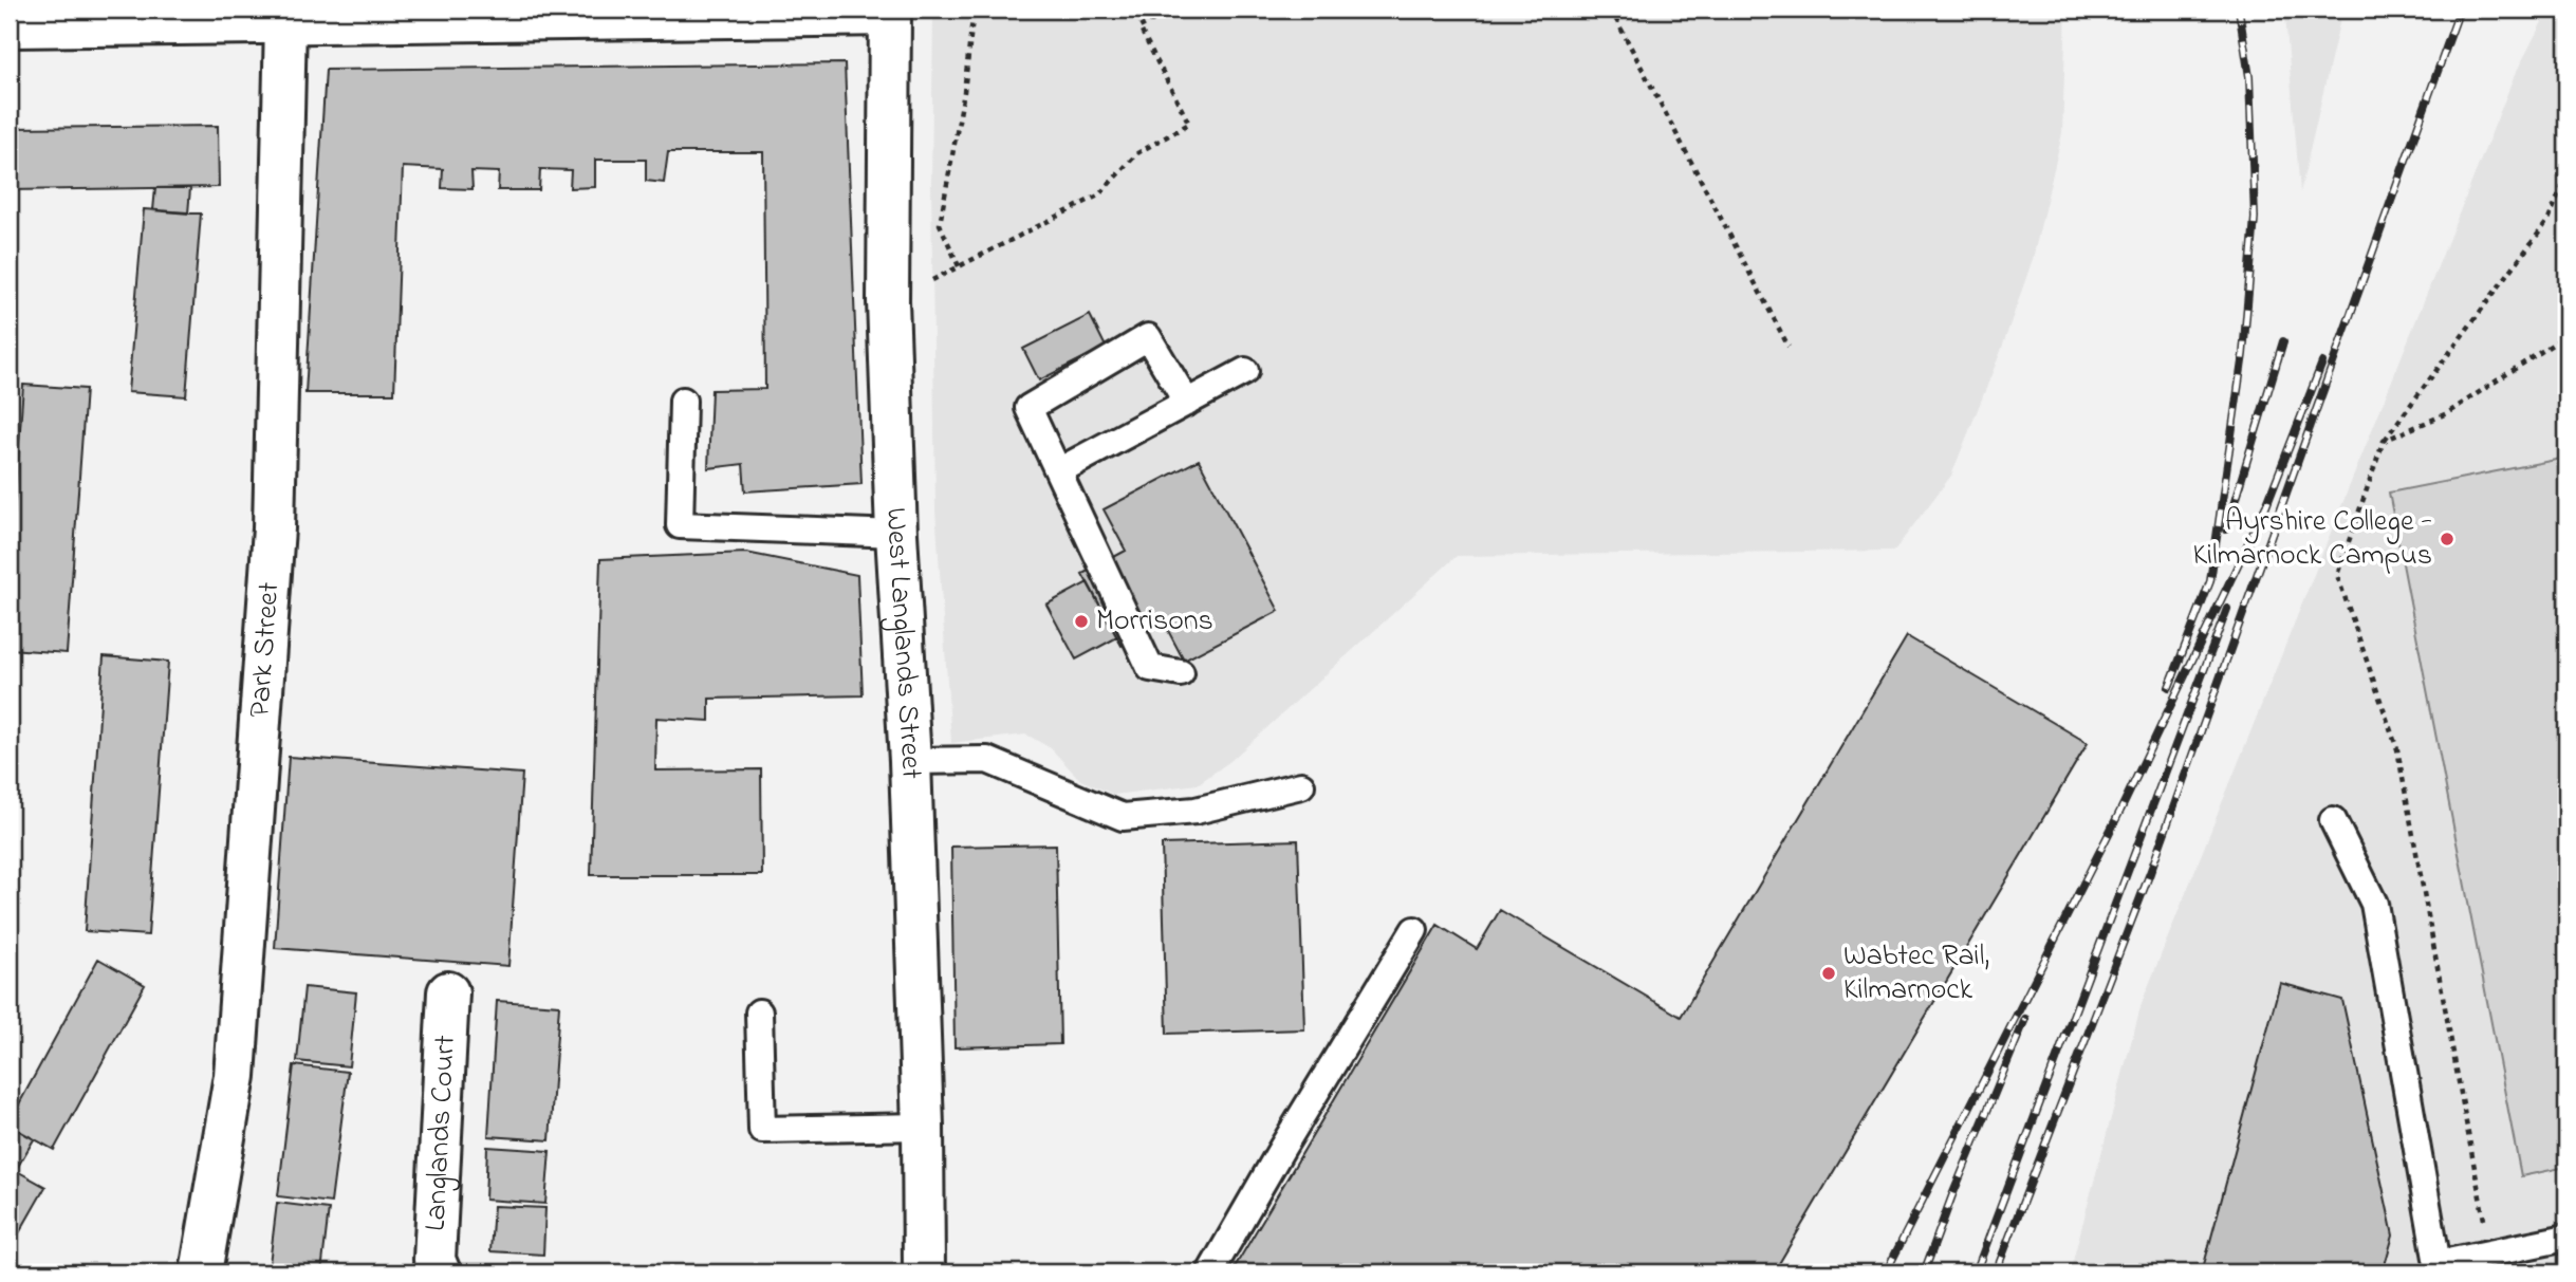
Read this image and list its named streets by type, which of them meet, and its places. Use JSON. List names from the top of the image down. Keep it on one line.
{"streets":{"street":["West Langlands Street","Park Street","Langlands Court"]},"places":["Ayrshire College - Kilmarnock Campus","Morrisons","Wabtec Rail, Kilmarnock"]}
